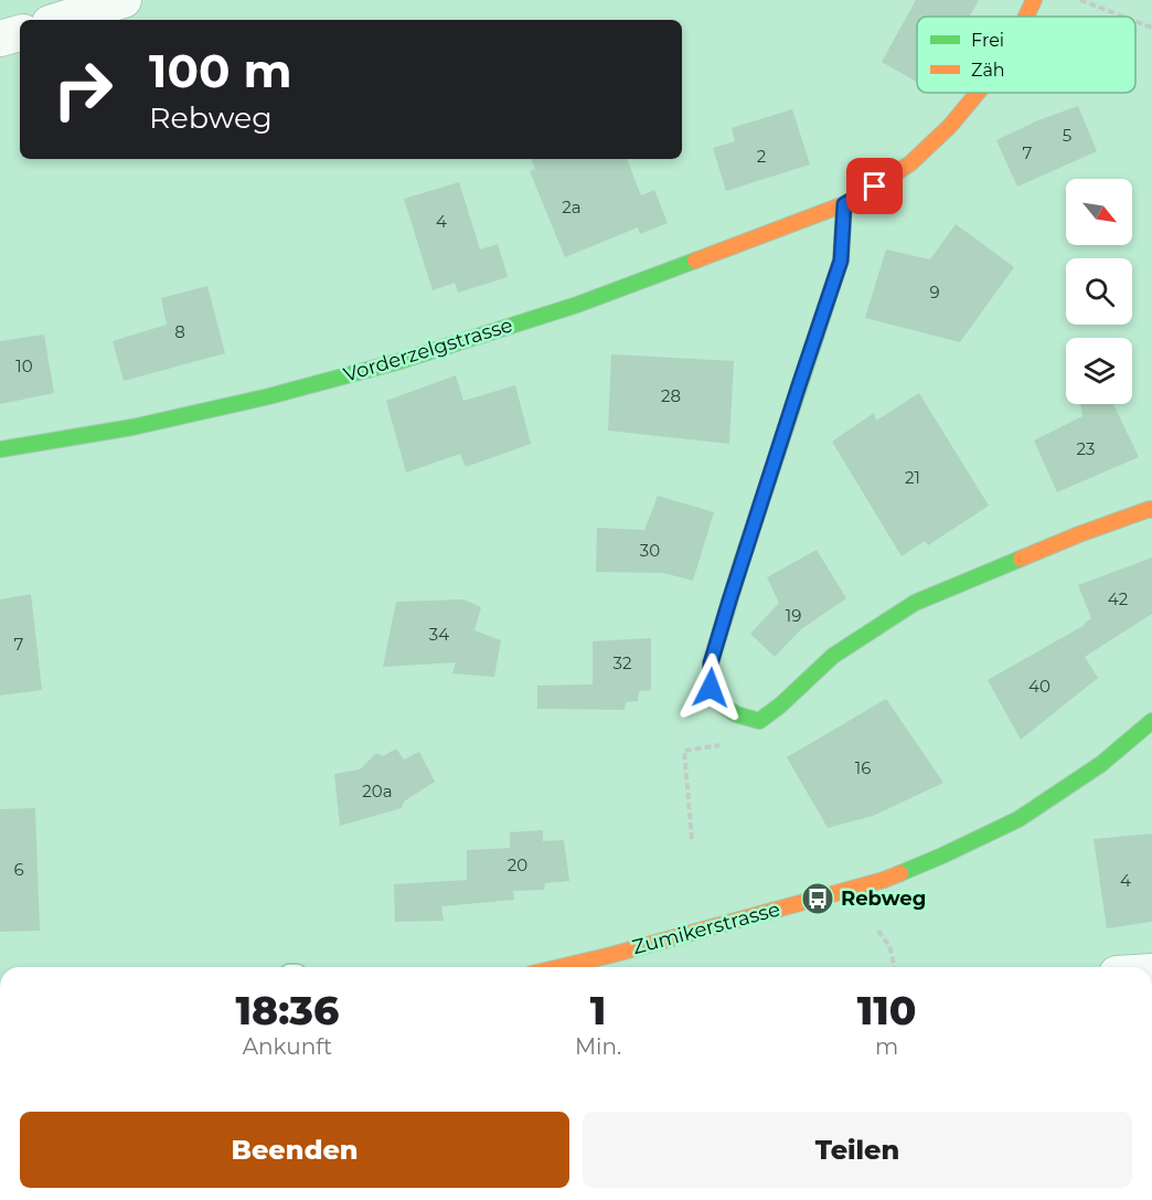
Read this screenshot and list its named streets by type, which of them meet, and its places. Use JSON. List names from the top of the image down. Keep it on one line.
{"streets":{"street":["Vorderzelgstrasse","Zumikerstrasse"]},"places":{"bus stop":["Rebweg"]},"house_numbers":["5","7","2","2a","4","9","8","10","28","23","21","30","42","19","34","7","32","40","16","20a","20","6","4"],"legend":["Frei","Zäh"],"north":"bottom right","page":{"turn":["100 m","Rebweg"],"eta":["18:36","Ankunft","1","Min.","110","m"],"buttons":["Beenden","Teilen"]}}
